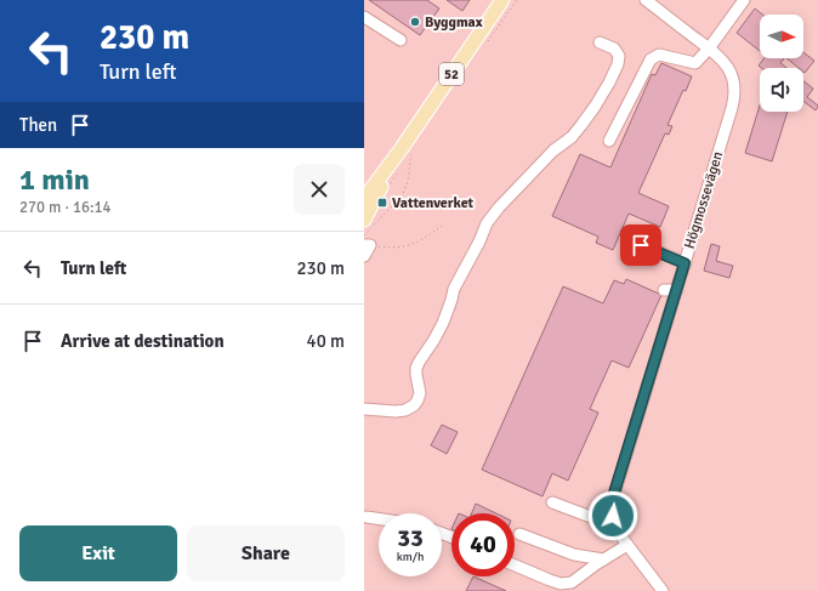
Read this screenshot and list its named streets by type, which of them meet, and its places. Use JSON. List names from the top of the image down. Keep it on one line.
{"streets":{"main road":["52"],"street":["Högmossevägen"]},"places":{"other":["Byggmax"],"transit":["Vattenverket"]},"north":"right","page":{"turn":["230 m","Turn left"],"then":"Then","heading":["1 min","270 m · 16:14"],"list":[{"name":"Turn left","value":"230 m"},{"name":"Arrive at destination","value":"40 m"}],"speed":"33 km/h","limit":"40","buttons":["Exit","Share"]}}
